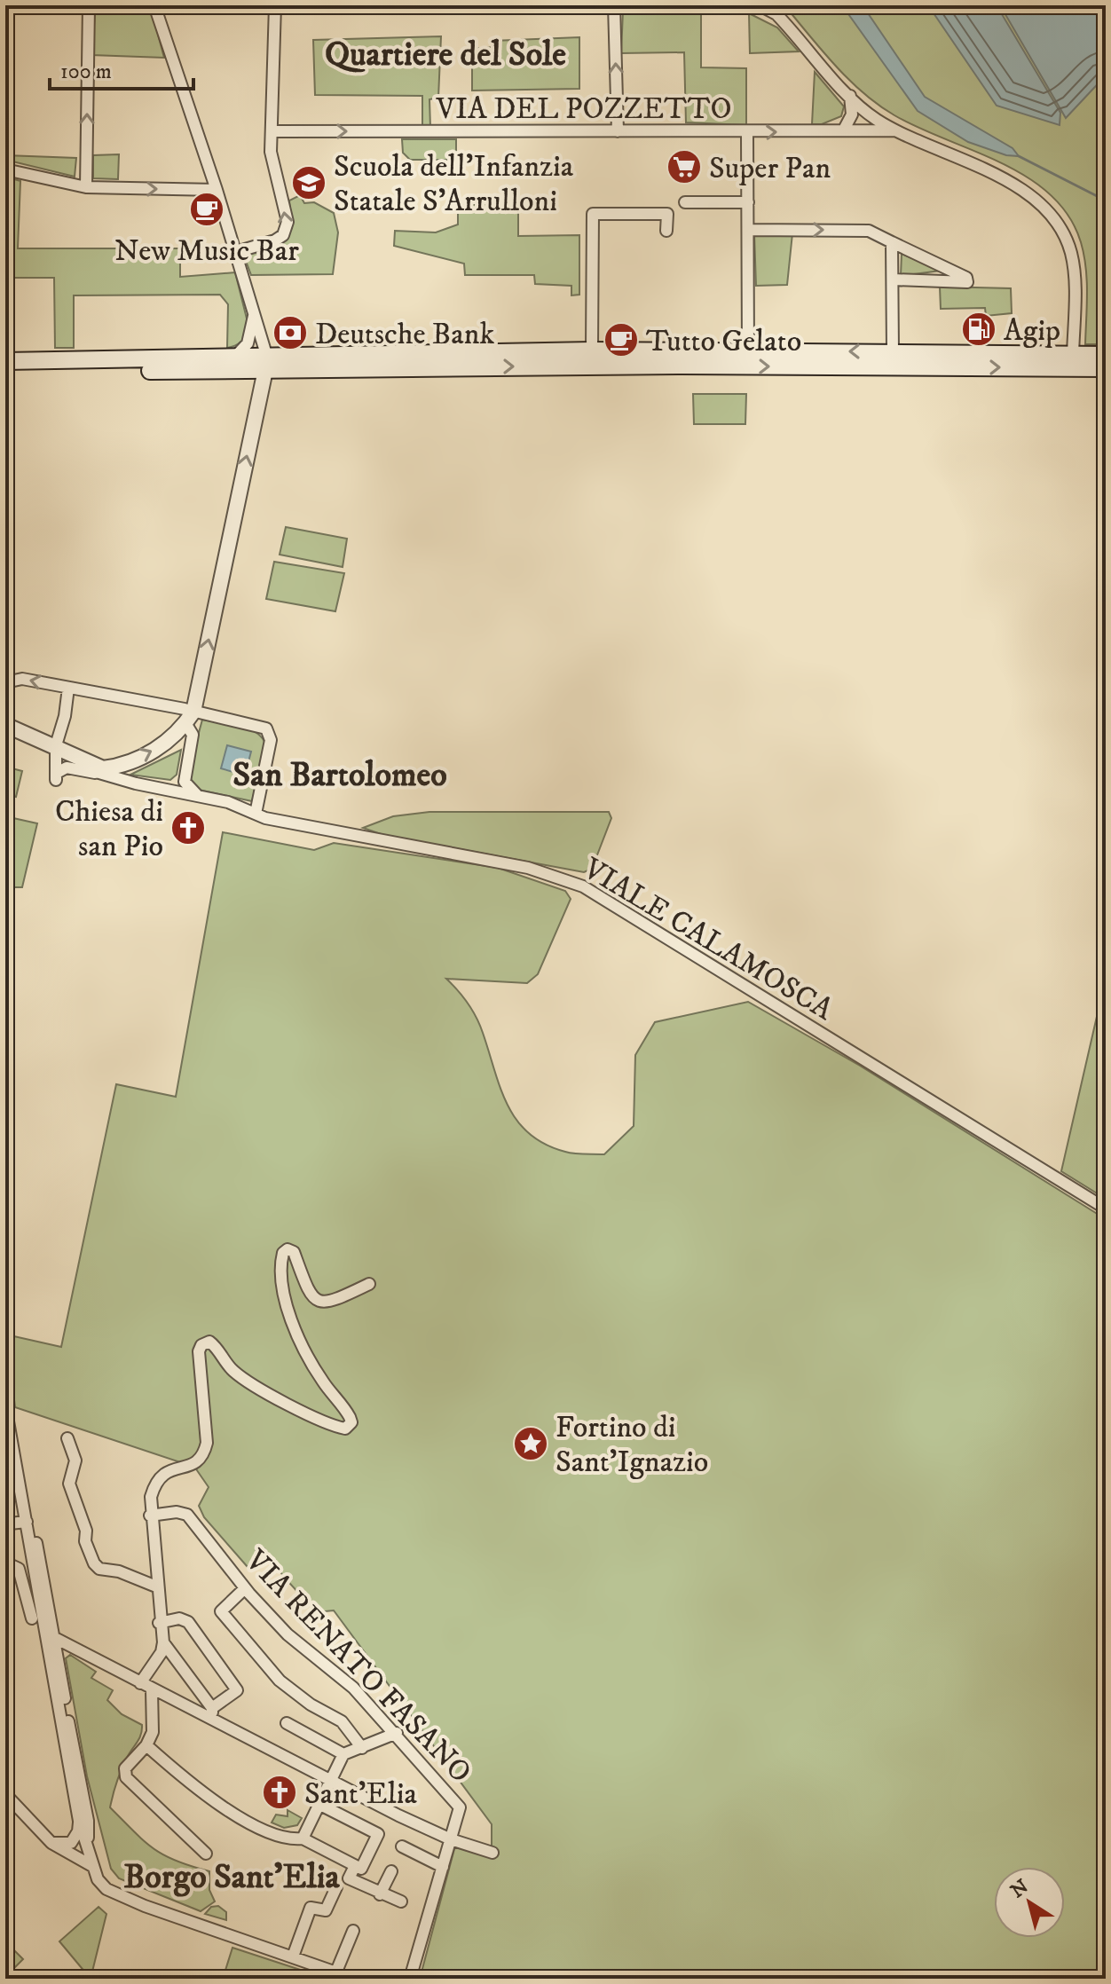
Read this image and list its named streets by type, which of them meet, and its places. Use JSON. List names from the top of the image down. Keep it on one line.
{"streets":{"street":["VIA DEL POZZETTO","VIALE CALAMOSCA","VIA RENATO FASANO"]},"one_way":["VIA DEL POZZETTO"],"districts":["Quartiere del Sole","San Bartolomeo","Borgo Sant'Elia"],"places":{"supermarket":["Super Pan"],"school or university":["Scuola dell'Infanzia Statale S'Arrulloni"],"cafe":["New Music Bar","Tutto Gelato"],"fuel station":["Agip"],"bank":["Deutsche Bank"],"church":["Chiesa di san Pio","Sant'Elia"],"place":["Fortino di Sant'Ignazio"]},"scale_bar":"100 m","north":"top left"}
